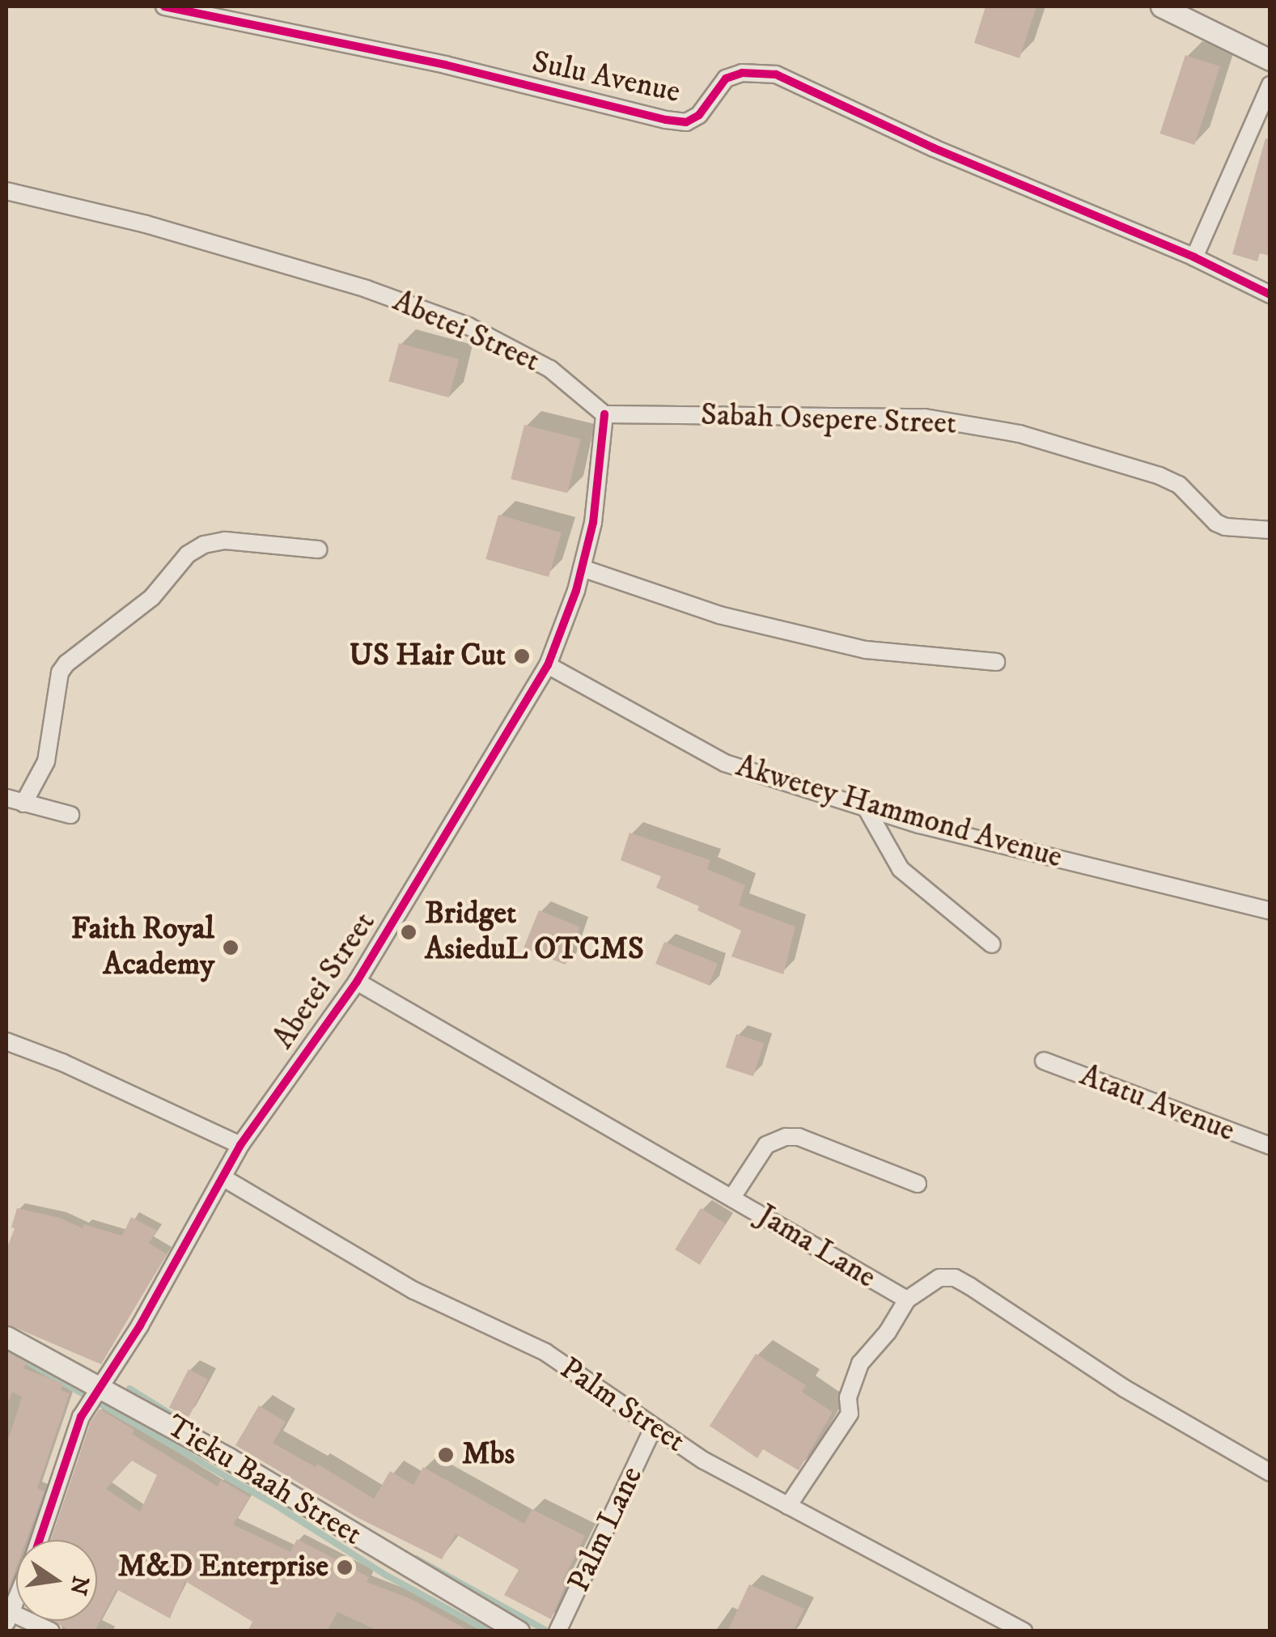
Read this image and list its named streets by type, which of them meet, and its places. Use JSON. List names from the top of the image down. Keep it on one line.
{"streets":{"street":["Sulu Avenue","Abetei Street","Sabah Osepere Street","Akwetey Hammond Avenue","Atatu Avenue","Jama Lane","Palm Street","Tieku Baah Street","Palm Lane"]},"crossings":[["Abetei Street","Sabah Osepere Street"],["Abetei Street","Akwetey Hammond Avenue"],["Abetei Street","Jama Lane"],["Abetei Street","Palm Street"],["Abetei Street","Tieku Baah Street"],["Palm Street","Palm Lane"]],"places":["US Hair Cut","Bridget AsieduL OTCMS","Faith Royal Academy","Mbs","M&D Enterprise"],"north":"right"}
